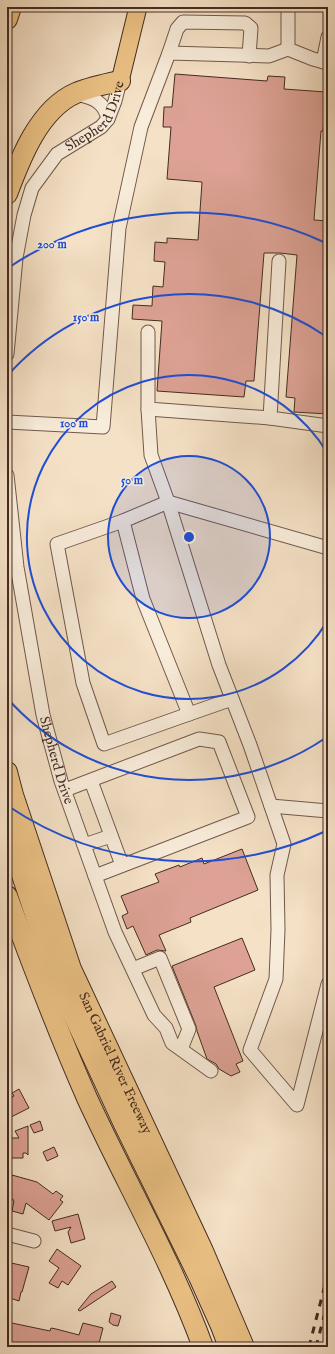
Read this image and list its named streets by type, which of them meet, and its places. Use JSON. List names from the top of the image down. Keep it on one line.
{"streets":{"highway":["San Gabriel River Freeway"],"main road":["Shepherd Drive"]},"rings":["200 m","150 m","100 m","50 m"]}
